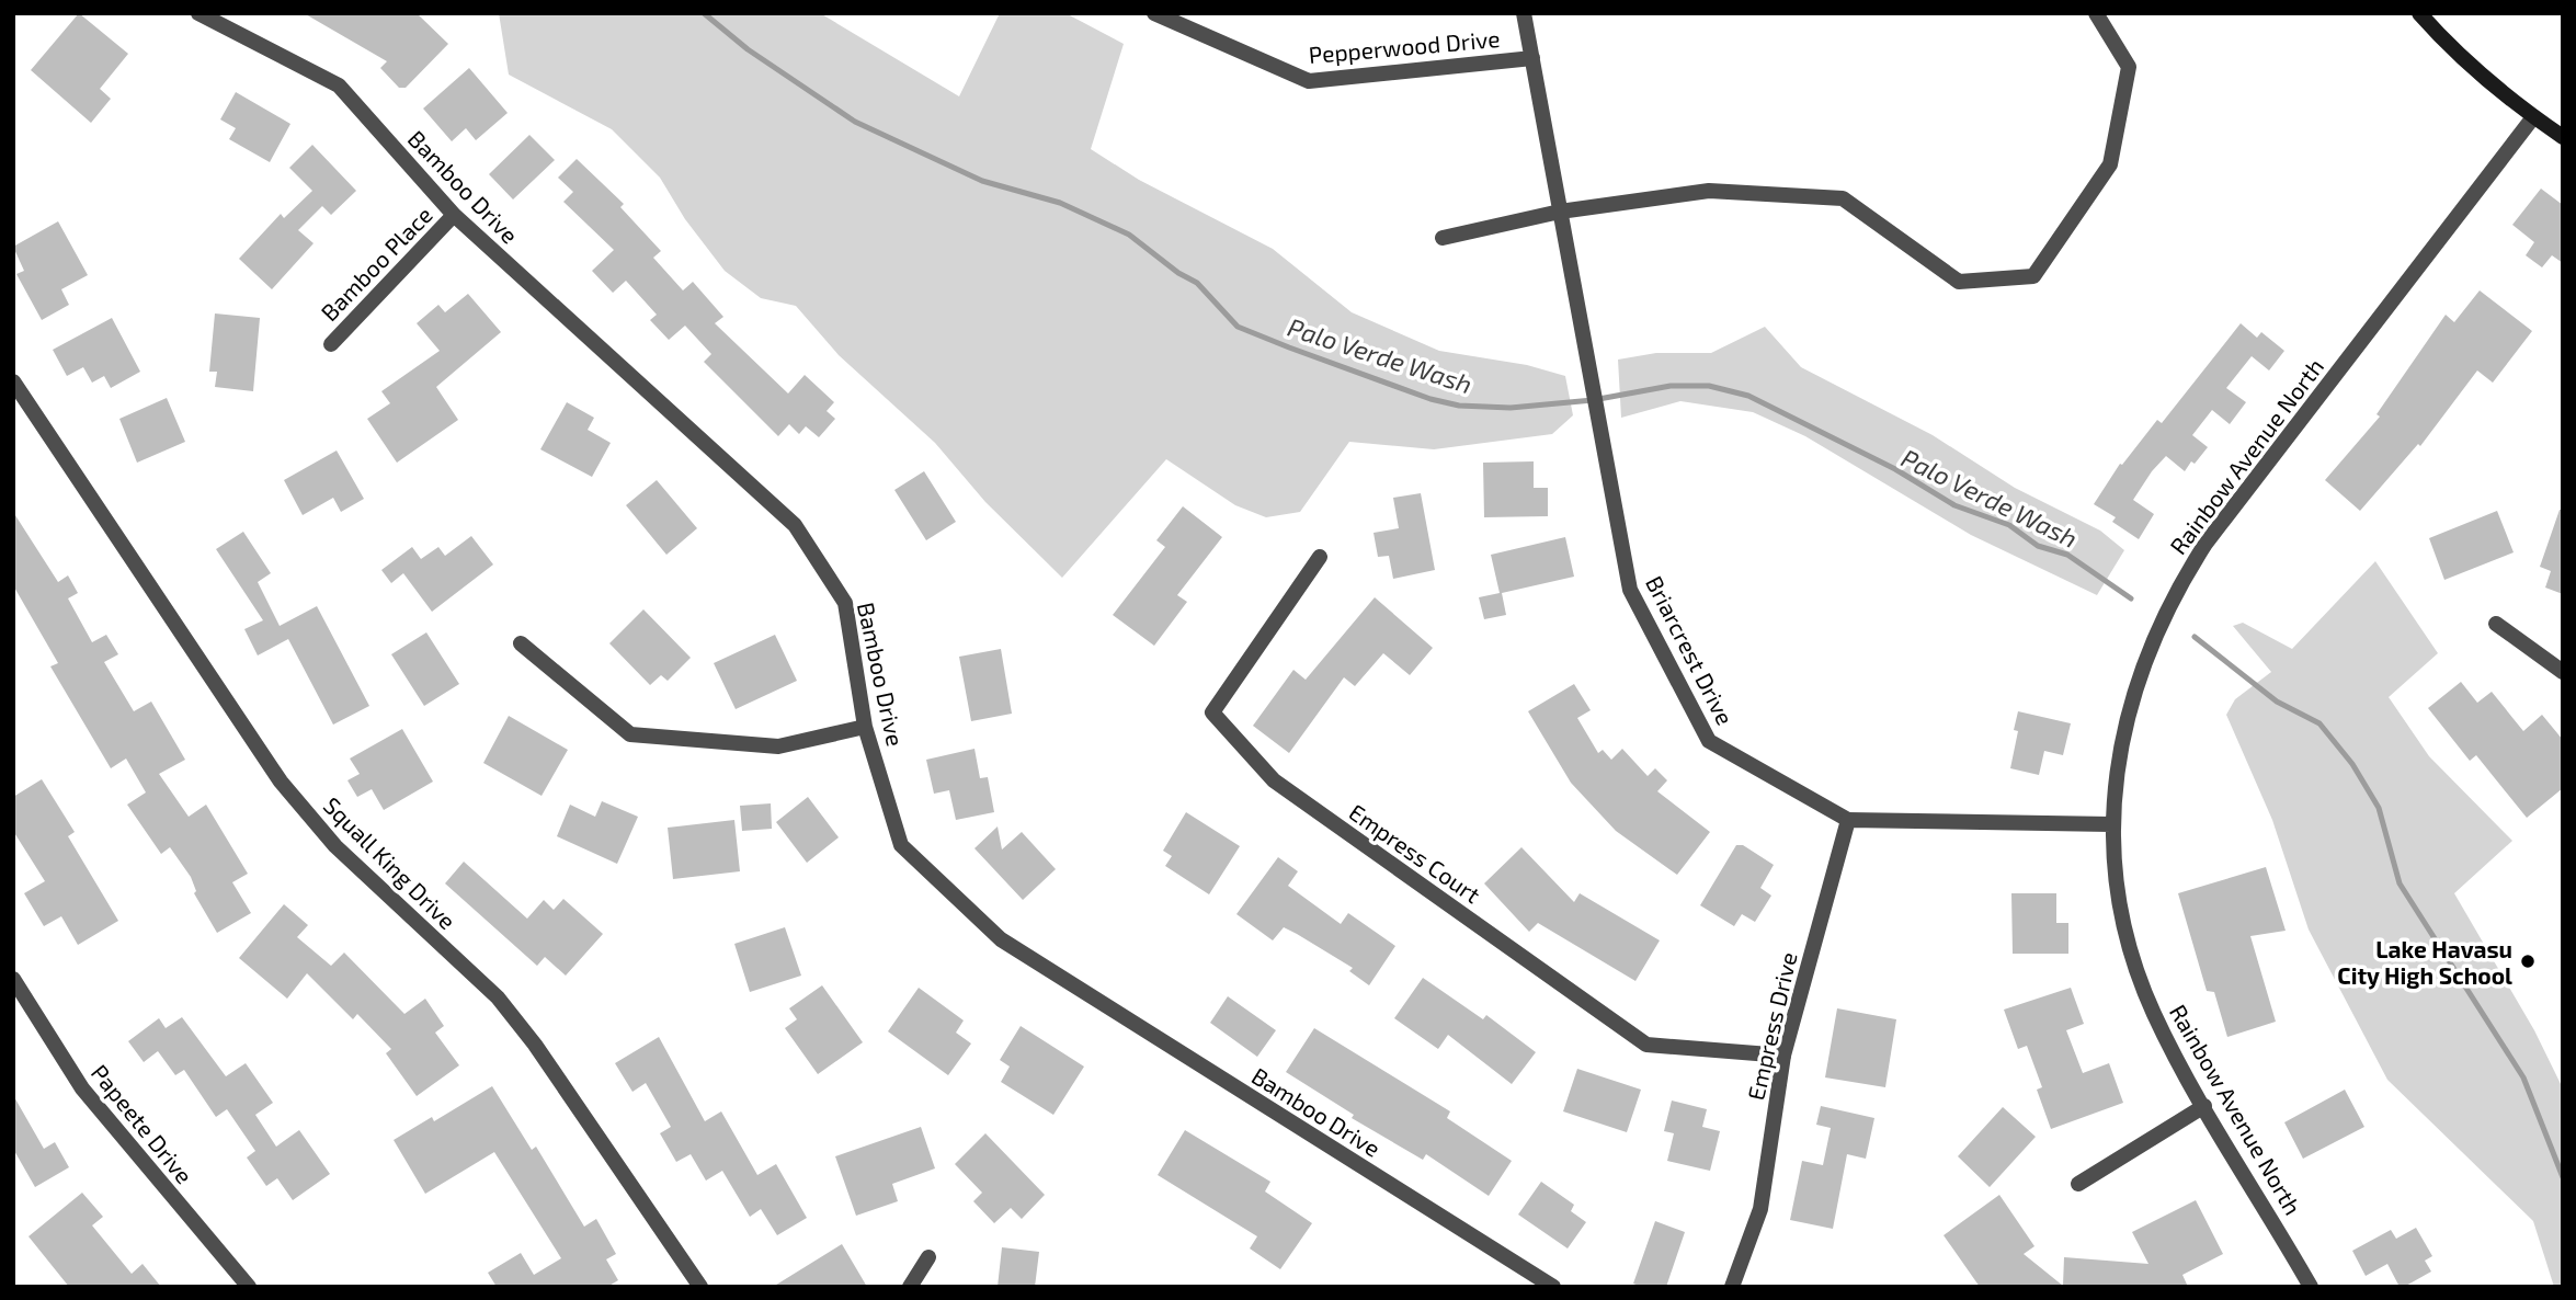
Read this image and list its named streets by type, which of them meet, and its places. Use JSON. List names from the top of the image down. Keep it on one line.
{"streets":{"street":["Pepperwood Drive","Bamboo Drive","Bamboo Place","Rainbow Avenue North","Briarcrest Drive","Empress Court","Squall King Drive","Empress Drive","Papeete Drive"]},"crossings":[["Pepperwood Drive","Briarcrest Drive"],["Bamboo Drive","Bamboo Place"],["Rainbow Avenue North","Briarcrest Drive"],["Briarcrest Drive","Empress Drive"],["Empress Court","Empress Drive"]],"water":["Palo Verde Wash"],"places":["Lake Havasu City High School"]}
